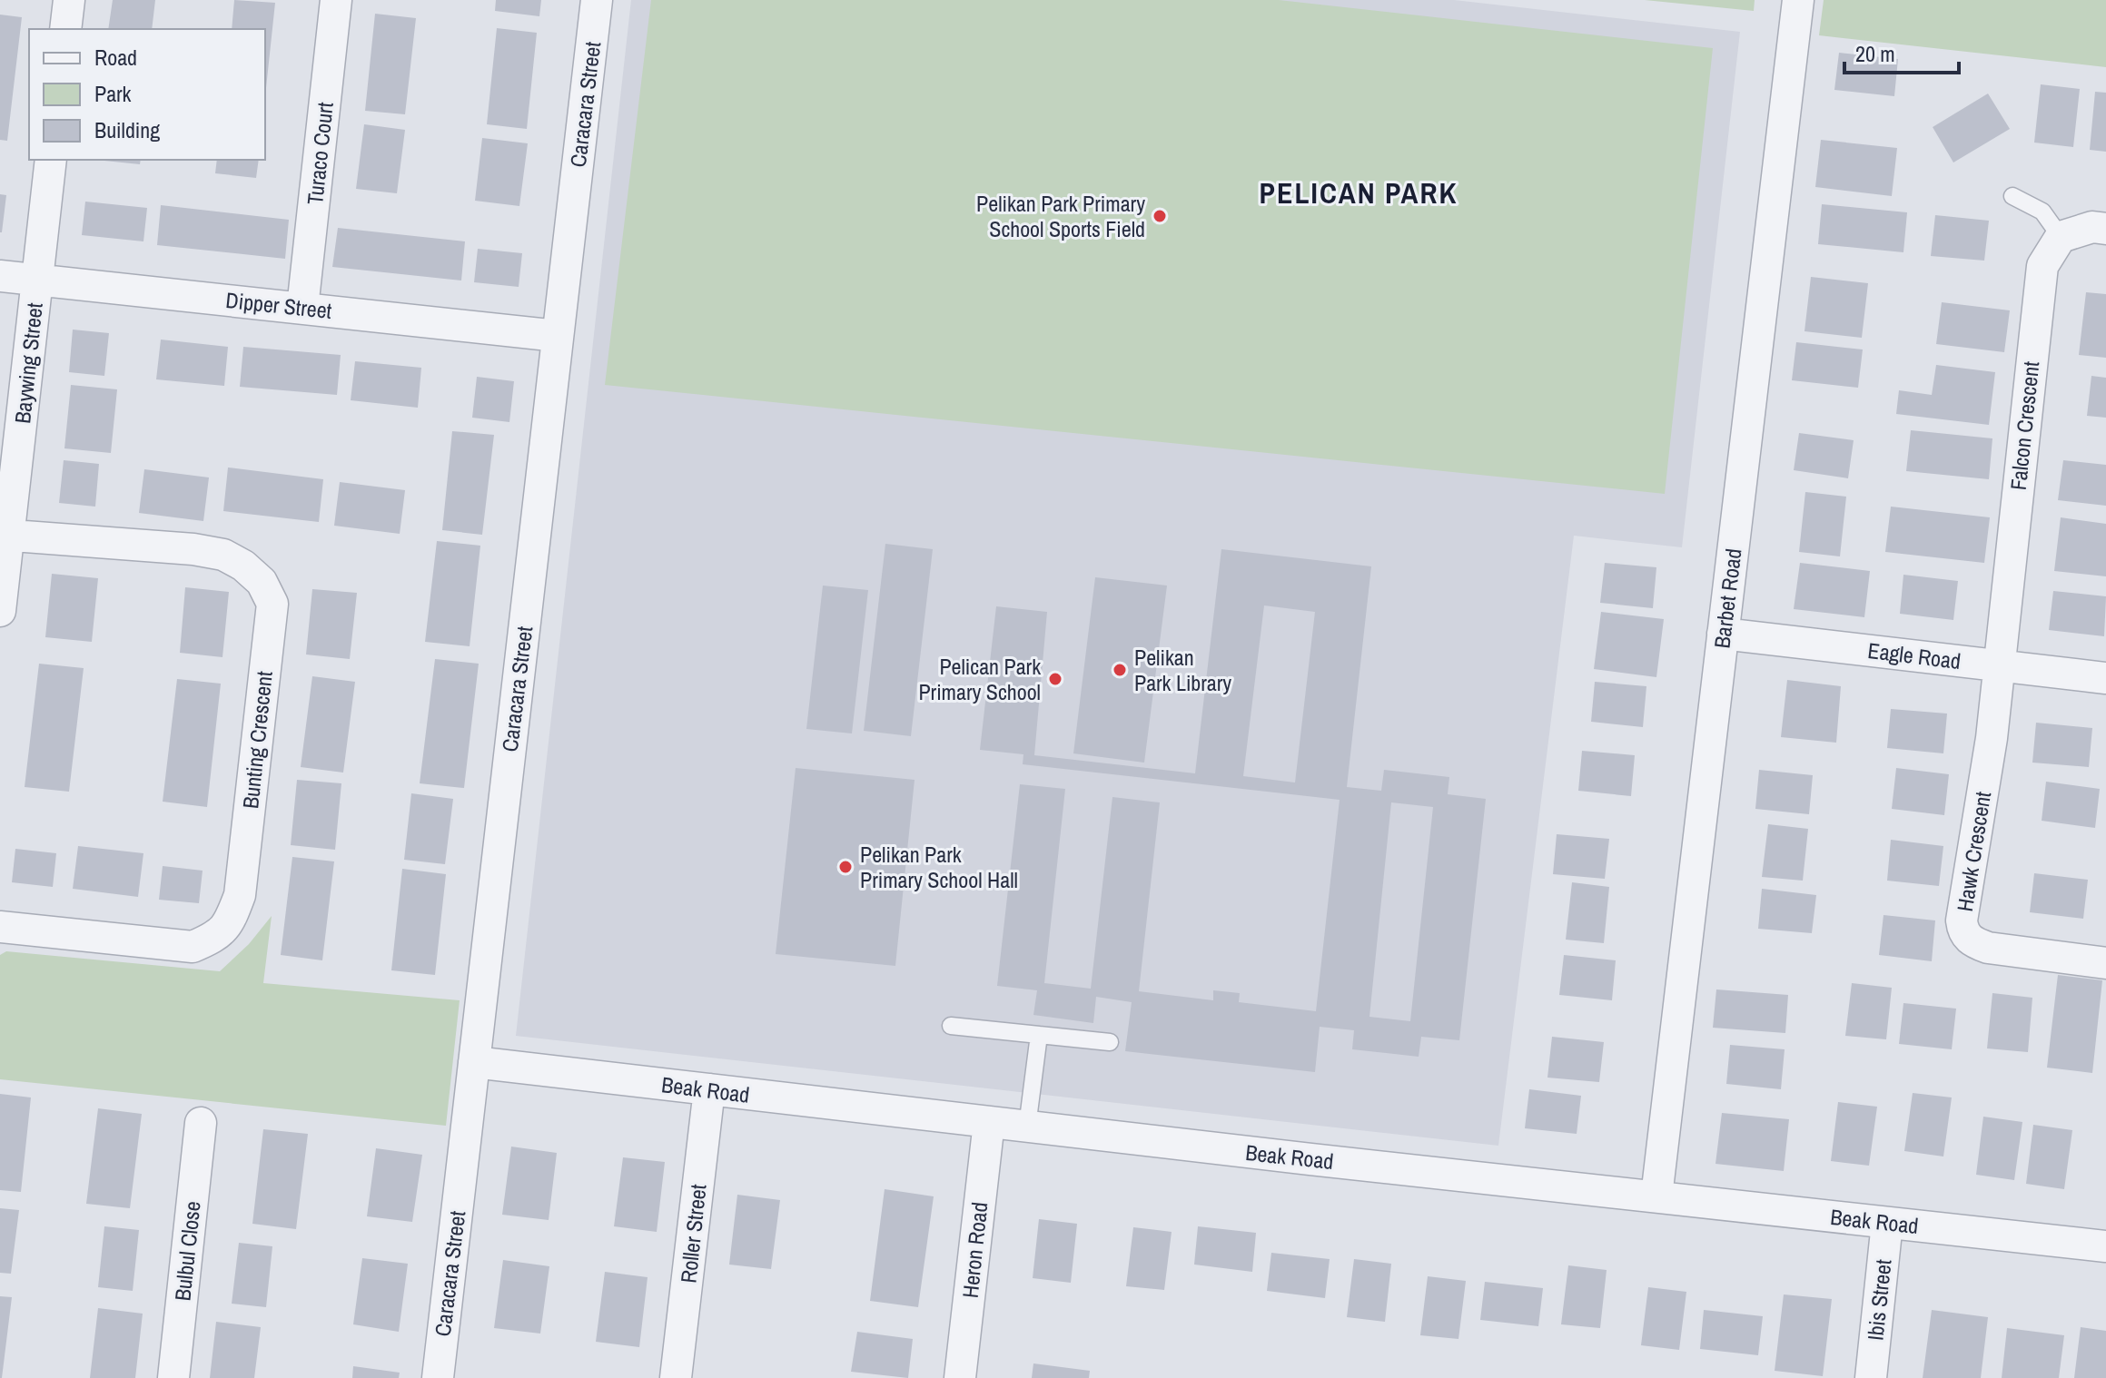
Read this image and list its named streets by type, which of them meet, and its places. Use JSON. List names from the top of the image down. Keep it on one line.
{"streets":{"street":["Caracara Street","Turaco Court","Dipper Street","Baywing Street","Falcon Crescent","Barbet Road","Eagle Road","Bunting Crescent","Hawk Crescent","Beak Road","Roller Street","Heron Road","Bulbul Close","Ibis Street"]},"crossings":[["Caracara Street","Dipper Street"],["Caracara Street","Beak Road"],["Turaco Court","Dipper Street"],["Dipper Street","Baywing Street"],["Baywing Street","Bunting Crescent"],["Falcon Crescent","Eagle Road"],["Falcon Crescent","Hawk Crescent"],["Barbet Road","Eagle Road"],["Barbet Road","Beak Road"],["Eagle Road","Hawk Crescent"],["Beak Road","Roller Street"],["Beak Road","Heron Road"],["Beak Road","Ibis Street"]],"districts":["PELICAN PARK"],"places":["Pelikan Park Primary School Sports Field","Pelikan Park Library","Pelican Park Primary School","Pelikan Park Primary School Hall"],"legend":["Road","Park","Building"],"scale_bar":"20 m"}
